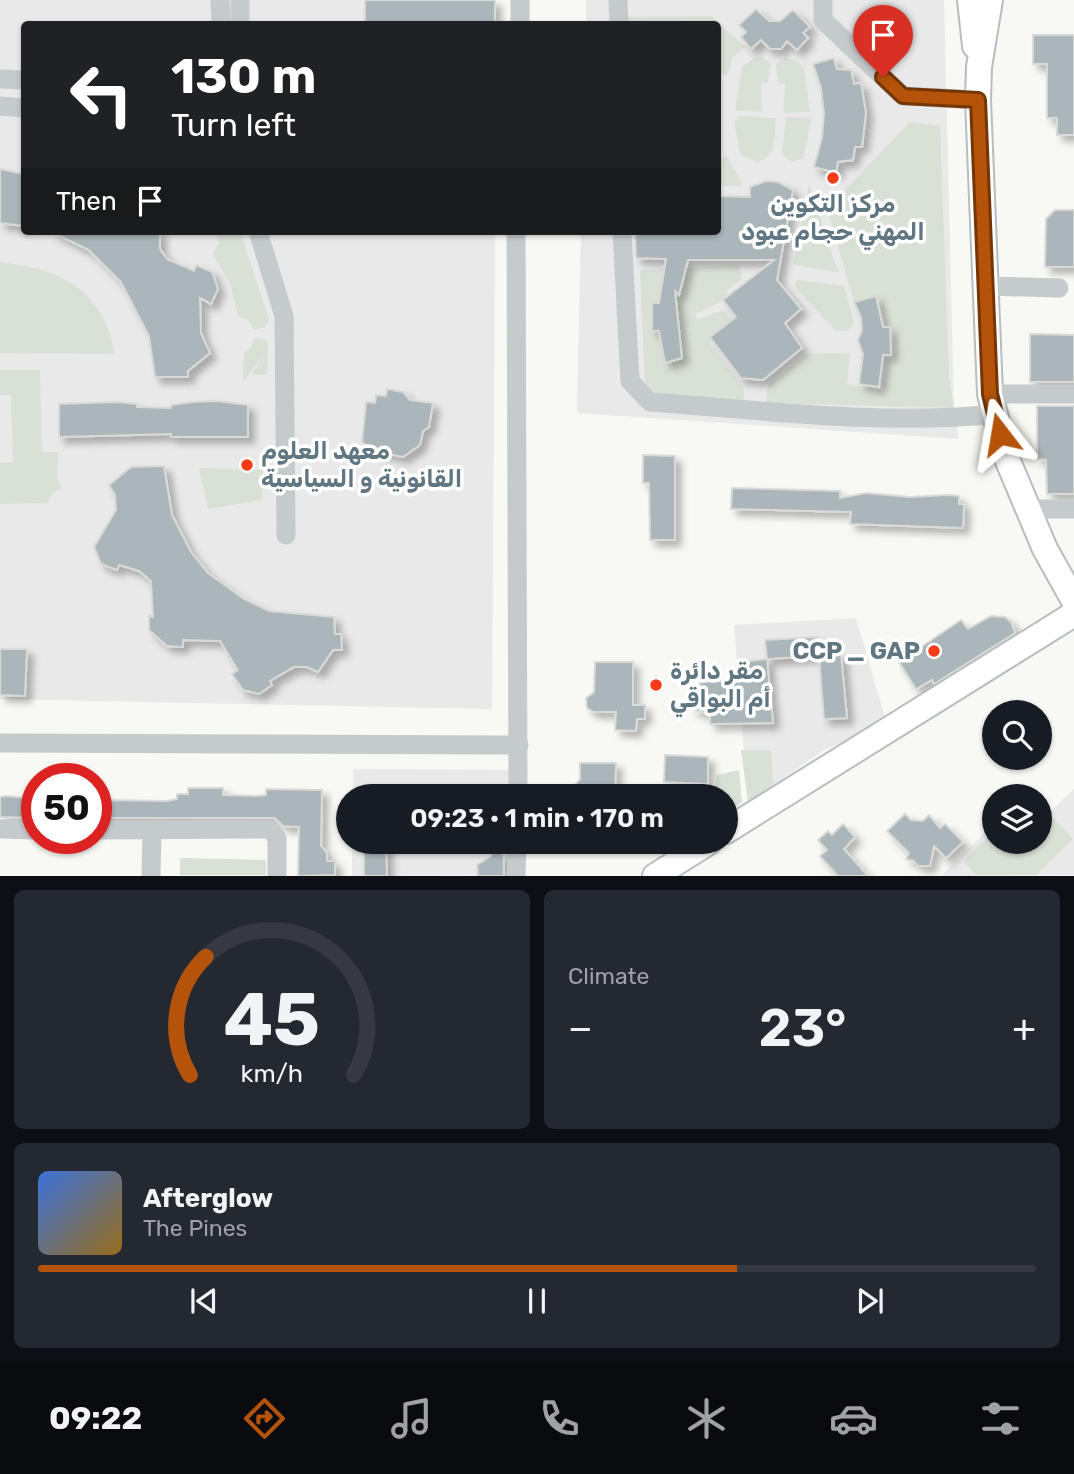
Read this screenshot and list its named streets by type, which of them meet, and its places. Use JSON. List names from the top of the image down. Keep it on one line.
{"places":["مركز التكوين المهني حجام عبود","معهد العلوم القانونية و السياسية","CCP _ GAP","مقر دائرة أم البواقي"],"page":{"turn":["130 m","Turn left"],"then":"Then","limit":"50","trip":"09:23 · 1 min · 170 m","tile":"Climate","heat":["−","23°","+"],"song":["Afterglow","The Pines"],"tabs":"09:22","gauge":["45","km/h"]}}
